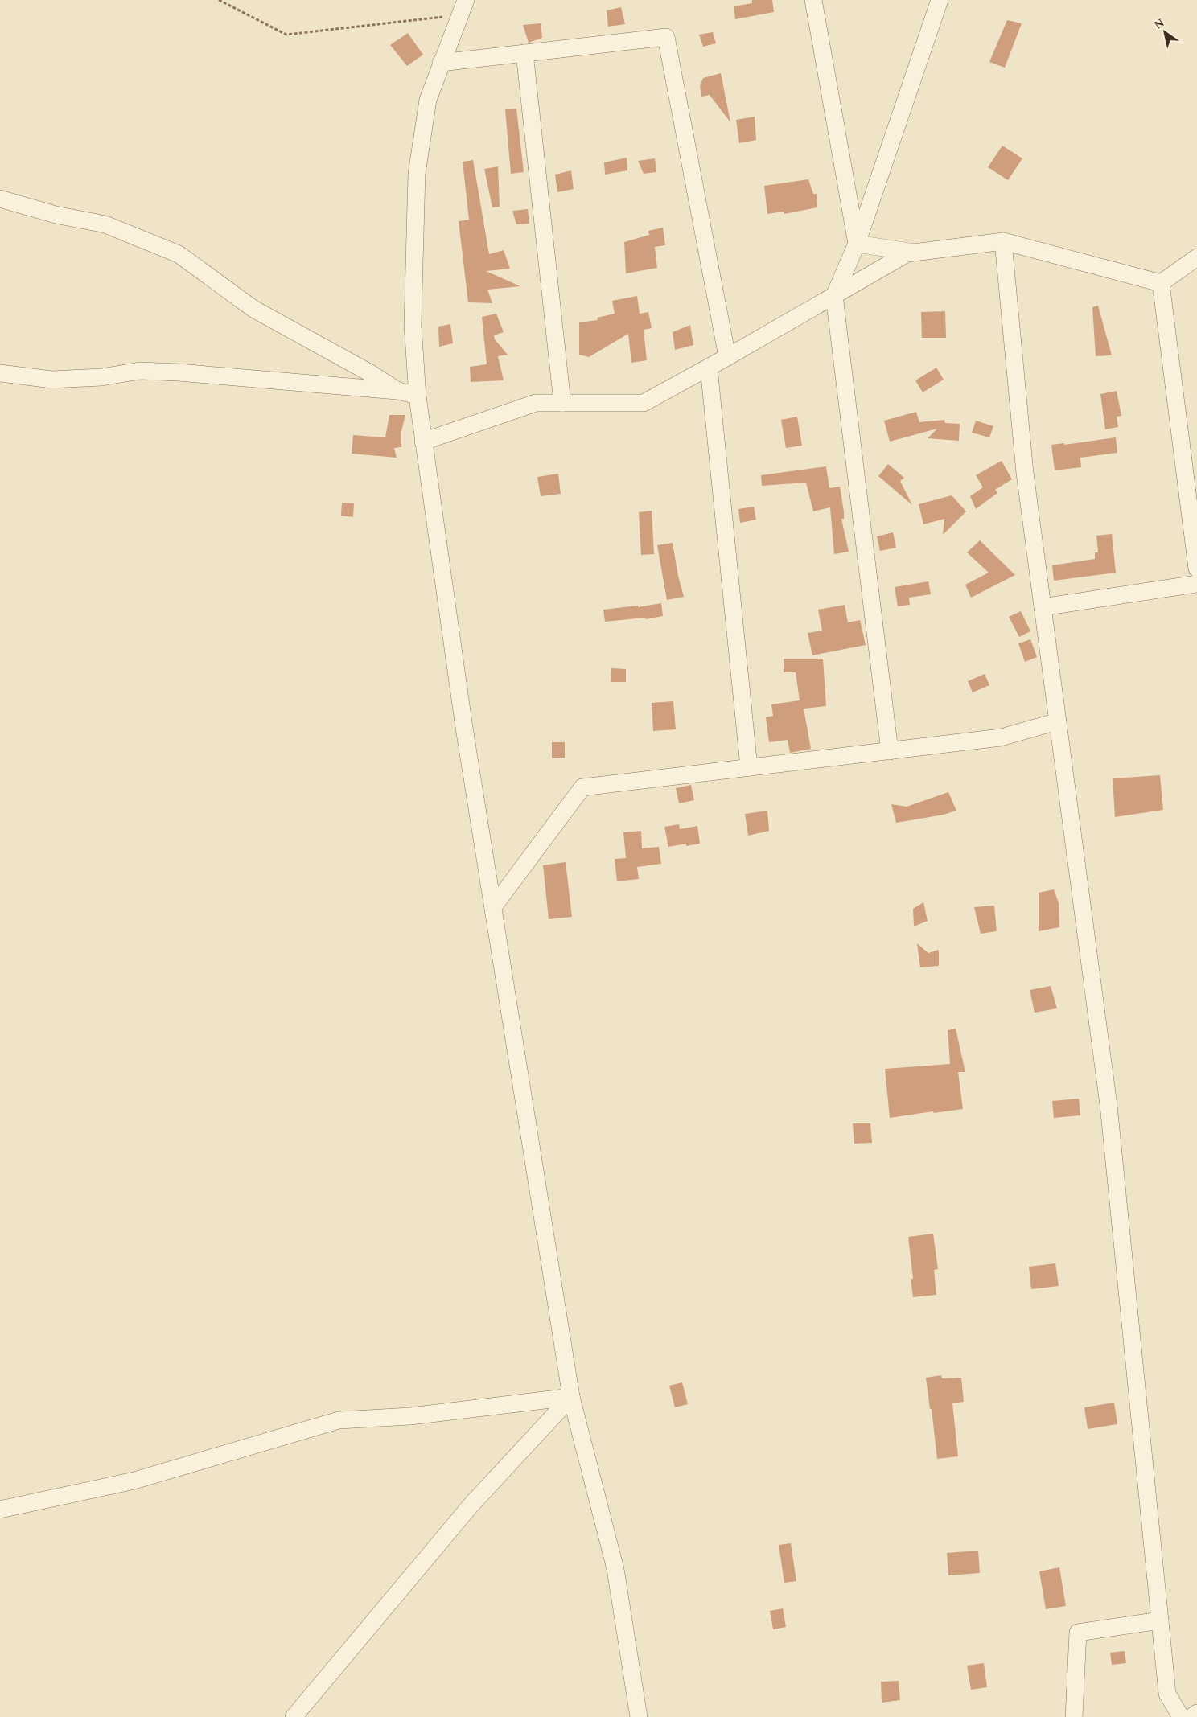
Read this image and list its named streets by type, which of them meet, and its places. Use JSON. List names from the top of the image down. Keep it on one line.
{"north":"top left"}
